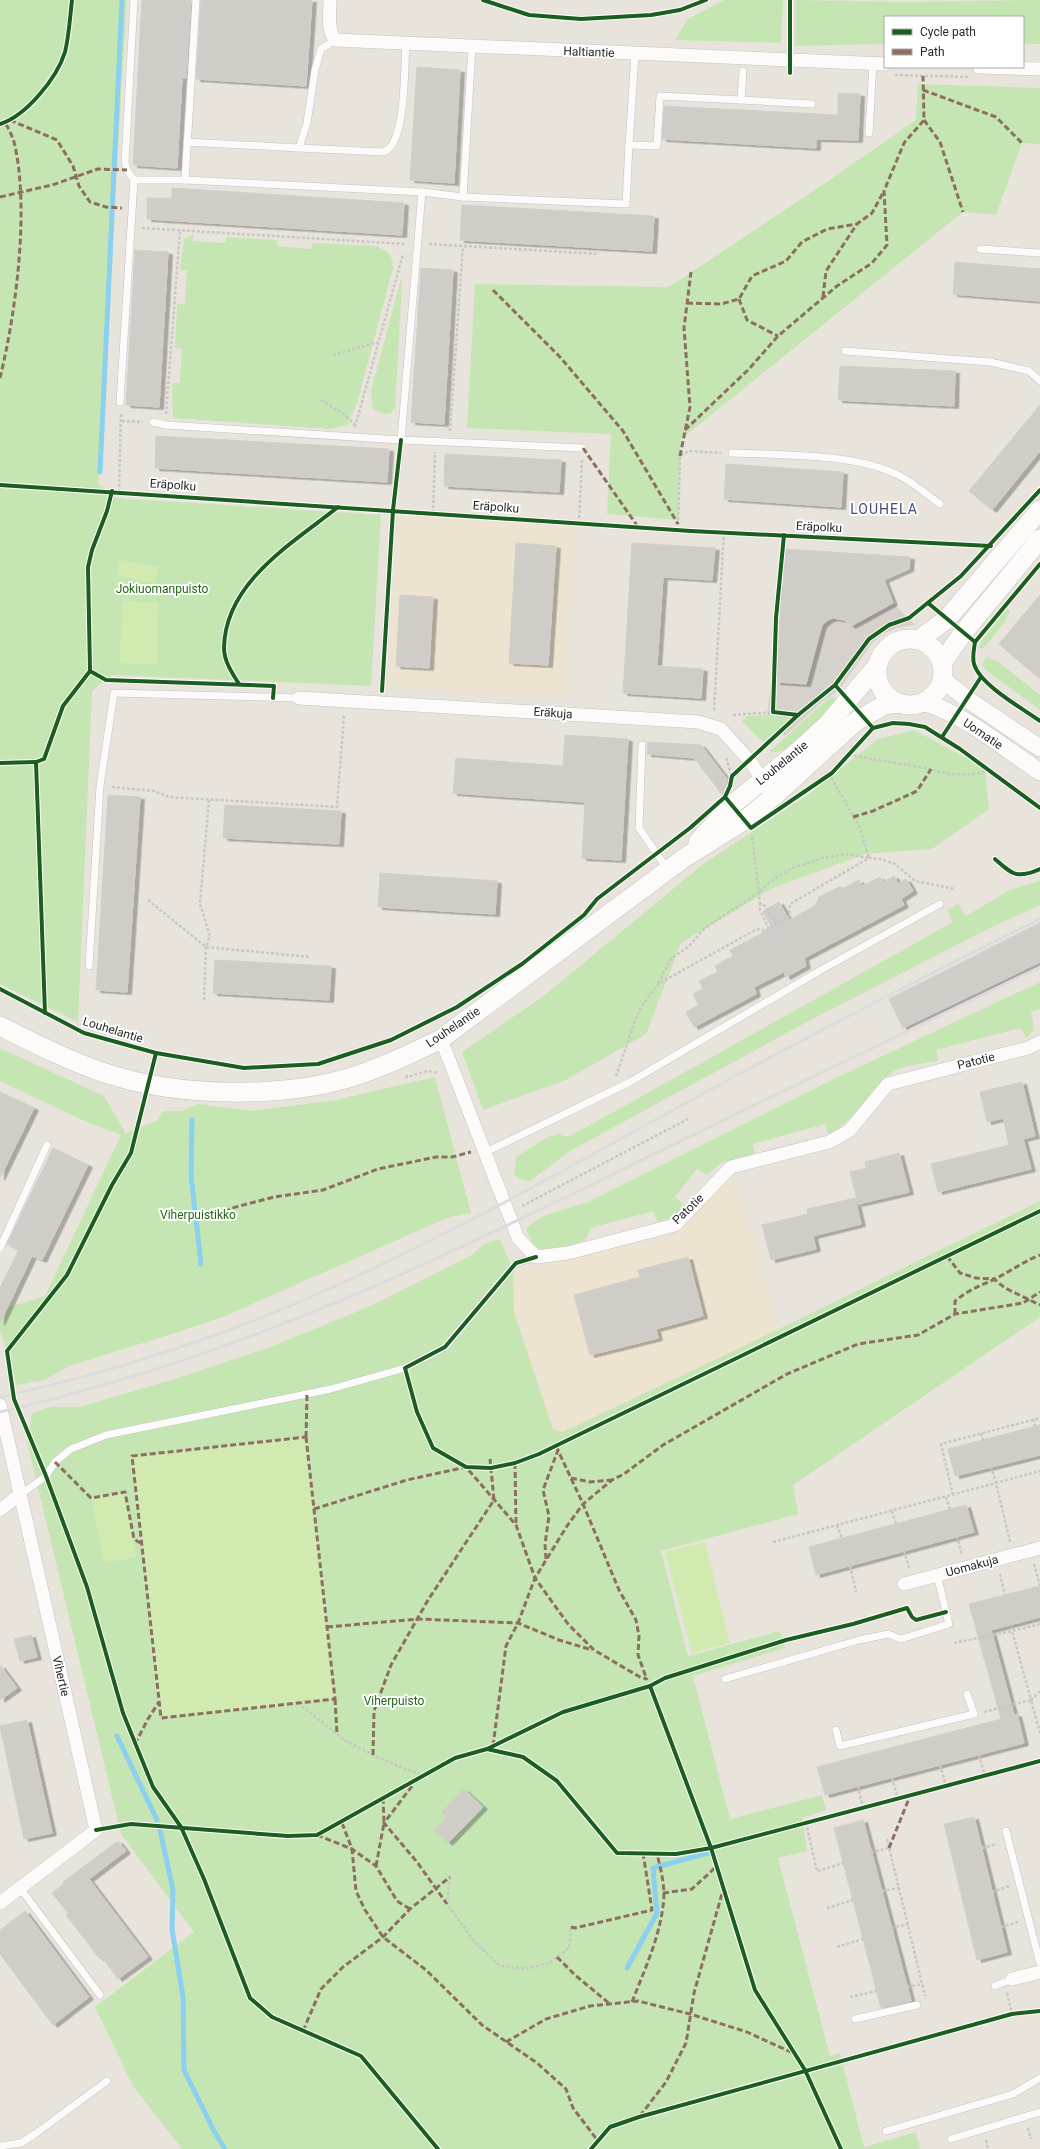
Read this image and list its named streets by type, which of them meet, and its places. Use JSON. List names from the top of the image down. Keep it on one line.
{"streets":{"main road":["Louhelantie"],"street":["Haltiantie","Eräkuja","Uomatie","Patotie","Uomakuja","Vihertie"],"cycle path":["Eräpolku"]},"crossings":[["Eräkuja","Louhelantie"],["Uomatie","Louhelantie"]],"districts":["LOUHELA"],"parks":["Jokiuomanpuisto","Viherpuistikko","Viherpuisto"],"legend":["Cycle path","Path"]}
